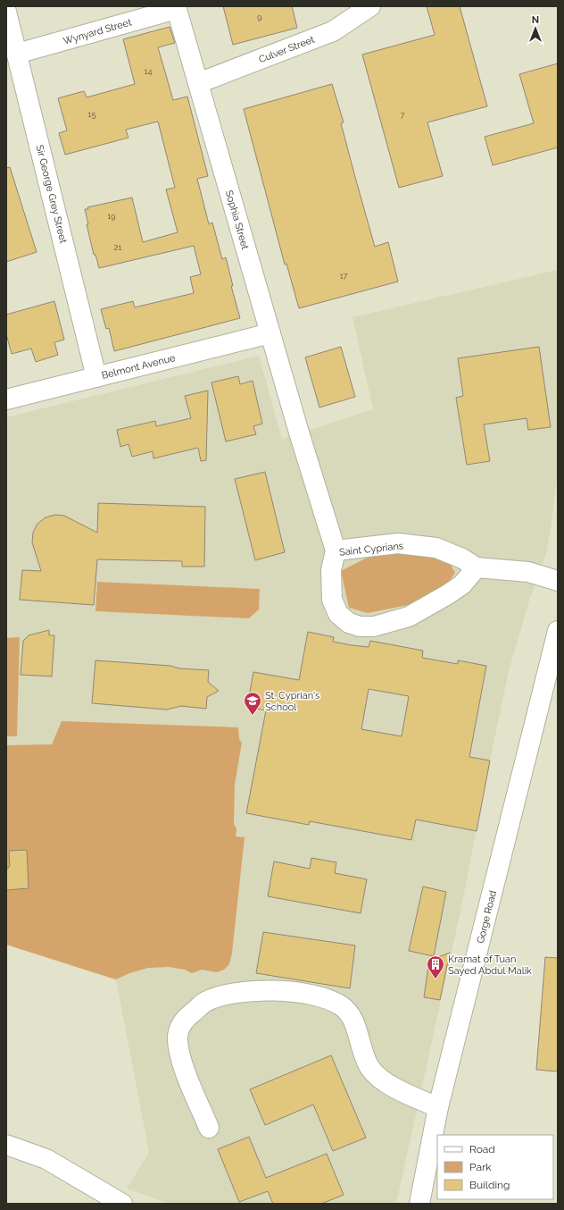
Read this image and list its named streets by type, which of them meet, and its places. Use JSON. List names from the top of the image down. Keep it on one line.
{"streets":{"street":["Wynyard Street","Culver Street","Sir George Grey Street","Sophia Street","Belmont Avenue","Saint Cyprians","Gorge Road"]},"crossings":[["Wynyard Street","Sir George Grey Street"],["Wynyard Street","Sophia Street"],["Culver Street","Sophia Street"],["Sir George Grey Street","Belmont Avenue"],["Sophia Street","Belmont Avenue"],["Sophia Street","Saint Cyprians"]],"places":{"school or university":["St. Cyprian's School"],"building":["Kramat of Tuan Sayed Abdul Malik"]},"house_numbers":["9","14","15","7","19","21","17"],"legend":["Road","Park","Building"],"north":"top"}
